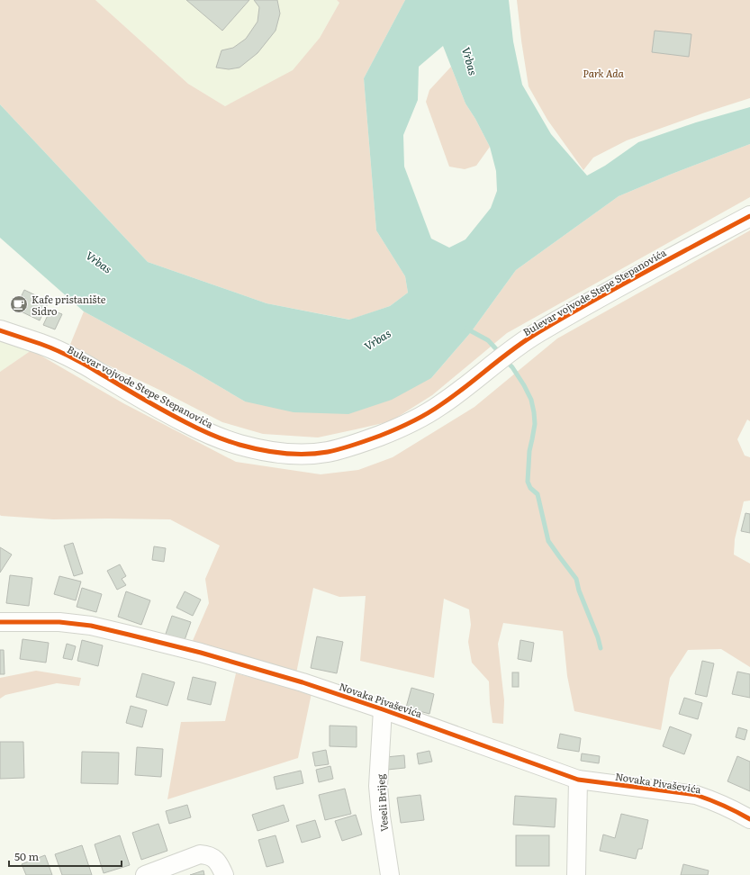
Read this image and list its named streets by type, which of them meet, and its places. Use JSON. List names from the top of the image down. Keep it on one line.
{"streets":{"main road":["Bulevar vojvode Stepe Stepanovića"],"street":["Novaka Pivaševića","Veseli Brijeg"]},"crossings":[["Novaka Pivaševića","Veseli Brijeg"]],"water":["Vrbas"],"parks":["Park Ada"],"places":{"cafe":["Kafe pristanište Sidro"]},"scale_bar":"50 m"}
